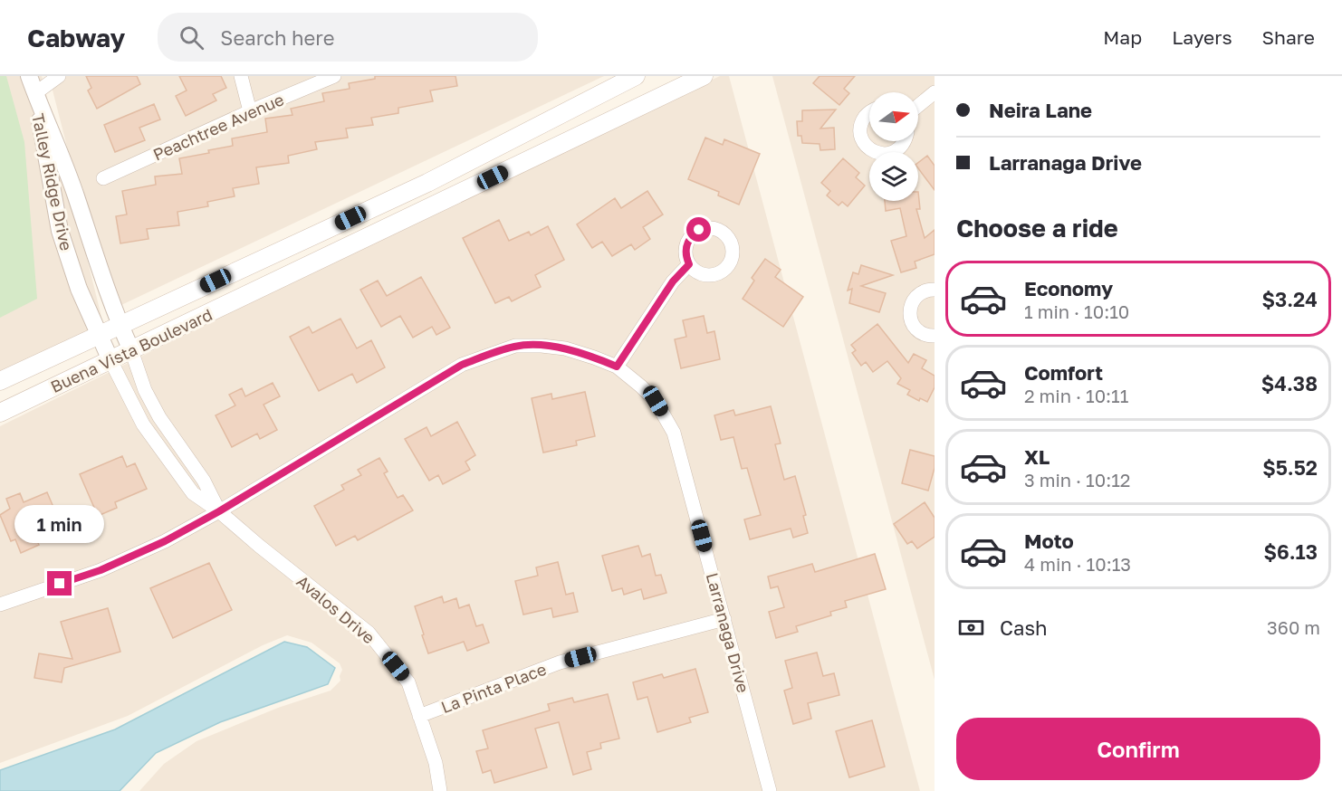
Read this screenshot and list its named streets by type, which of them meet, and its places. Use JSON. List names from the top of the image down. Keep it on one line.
{"streets":{"main road":["Buena Vista Boulevard"],"street":["Peachtree Avenue","Talley Ridge Drive","Avalos Drive","Larranaga Drive","La Pinta Place"]},"crossings":[["Talley Ridge Drive","Buena Vista Boulevard"],["Talley Ridge Drive","Avalos Drive"],["Buena Vista Boulevard","Avalos Drive"],["Avalos Drive","Larranaga Drive"],["Avalos Drive","La Pinta Place"],["Larranaga Drive","La Pinta Place"]],"north":"right","page":{"header":"Cabway","search":"Search here","nav":["Map","Layers","Share"],"banner":["Neira Lane","Larranaga Drive"],"heading":"Choose a ride","list":[{"name":"Economy","note":"1 min · 10:10","value":"$3.24"},{"name":"Comfort","note":"2 min · 10:11","value":"$4.38"},{"name":"XL","note":"3 min · 10:12","value":"$5.52"},{"name":"Moto","note":"4 min · 10:13","value":"$6.13"}],"bubble":"1 min","pay":["Cash","360 m"],"buttons":"Confirm"}}
